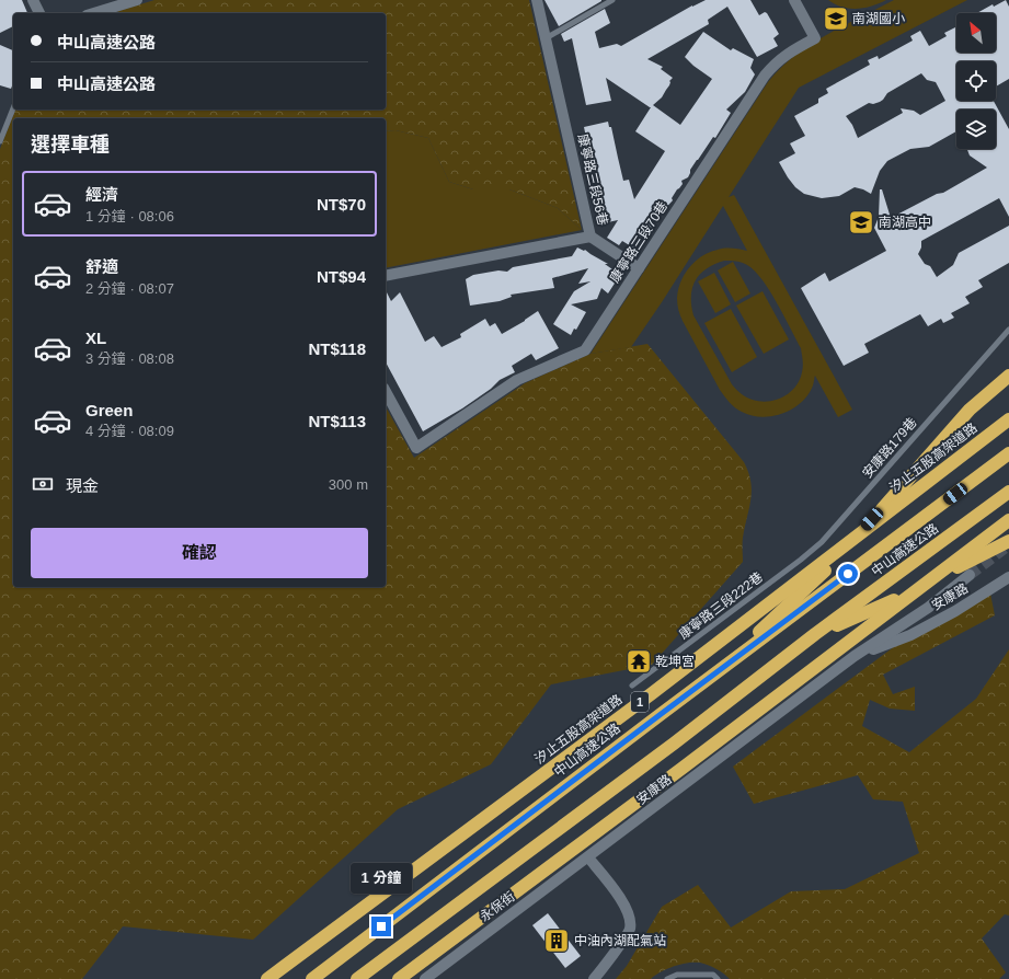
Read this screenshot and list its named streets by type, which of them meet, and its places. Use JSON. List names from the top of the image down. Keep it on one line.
{"streets":{"highway":["汐止五股高架道路","中山高速公路","1"],"street":["康寧路三段56巷","康寧路三段70巷","安康路","永保街"],"lane":["安康路179巷","康寧路三段222巷"]},"crossings":[["安康路179巷","康寧路三段222巷"],["安康路","永保街"]],"places":{"school or university":["南湖國小","南湖高中"],"temple":["乾坤宮"],"building":["中油內湖配氣站"]},"north":"top left","page":{"banner":["中山高速公路","中山高速公路"],"heading":"選擇車種","list":[{"name":"經濟","note":"1 分鐘 · 08:06","value":"NT$70"},{"name":"舒適","note":"2 分鐘 · 08:07","value":"NT$94"},{"name":"XL","note":"3 分鐘 · 08:08","value":"NT$118"},{"name":"Green","note":"4 分鐘 · 08:09","value":"NT$113"}],"pay":["現金","300 m"],"buttons":"確認","bubble":"1 分鐘"}}
